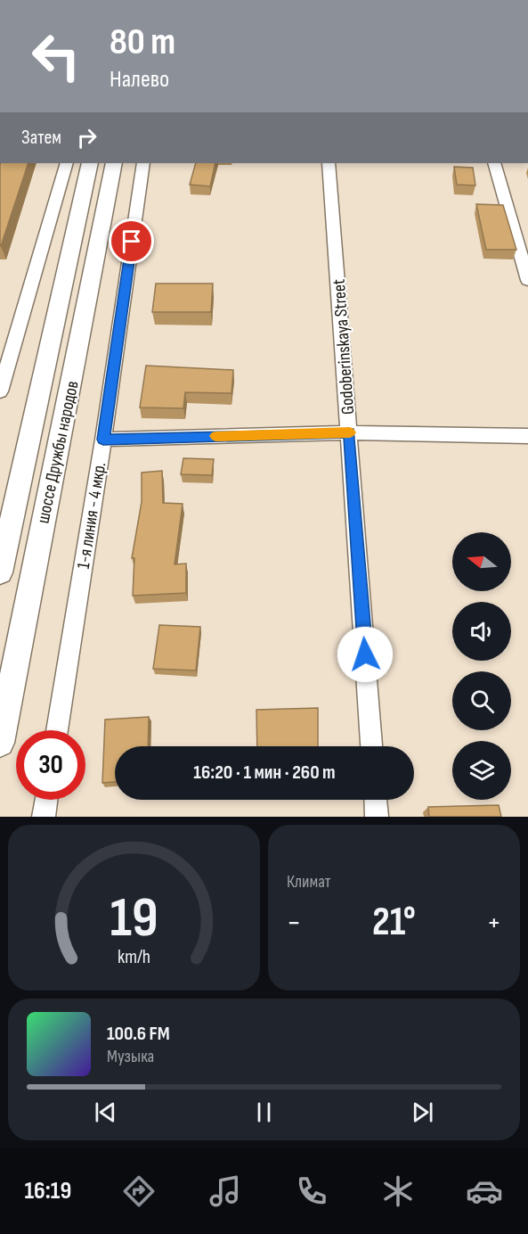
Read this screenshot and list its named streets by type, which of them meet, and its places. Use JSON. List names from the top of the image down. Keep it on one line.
{"streets":{"main road":["шоссе Дружбы народов"],"street":["Godoberinskaya Street","1-я линия - 4 мкр."]},"north":"left","page":{"turn":["80 m","Налево"],"then":"Затем","limit":"30","trip":"16:20 · 1 мин · 260 m","tile":"Климат","heat":["−","21°","+"],"song":["100.6 FM","Музыка"],"tabs":"16:19","gauge":["19","km/h"]}}
